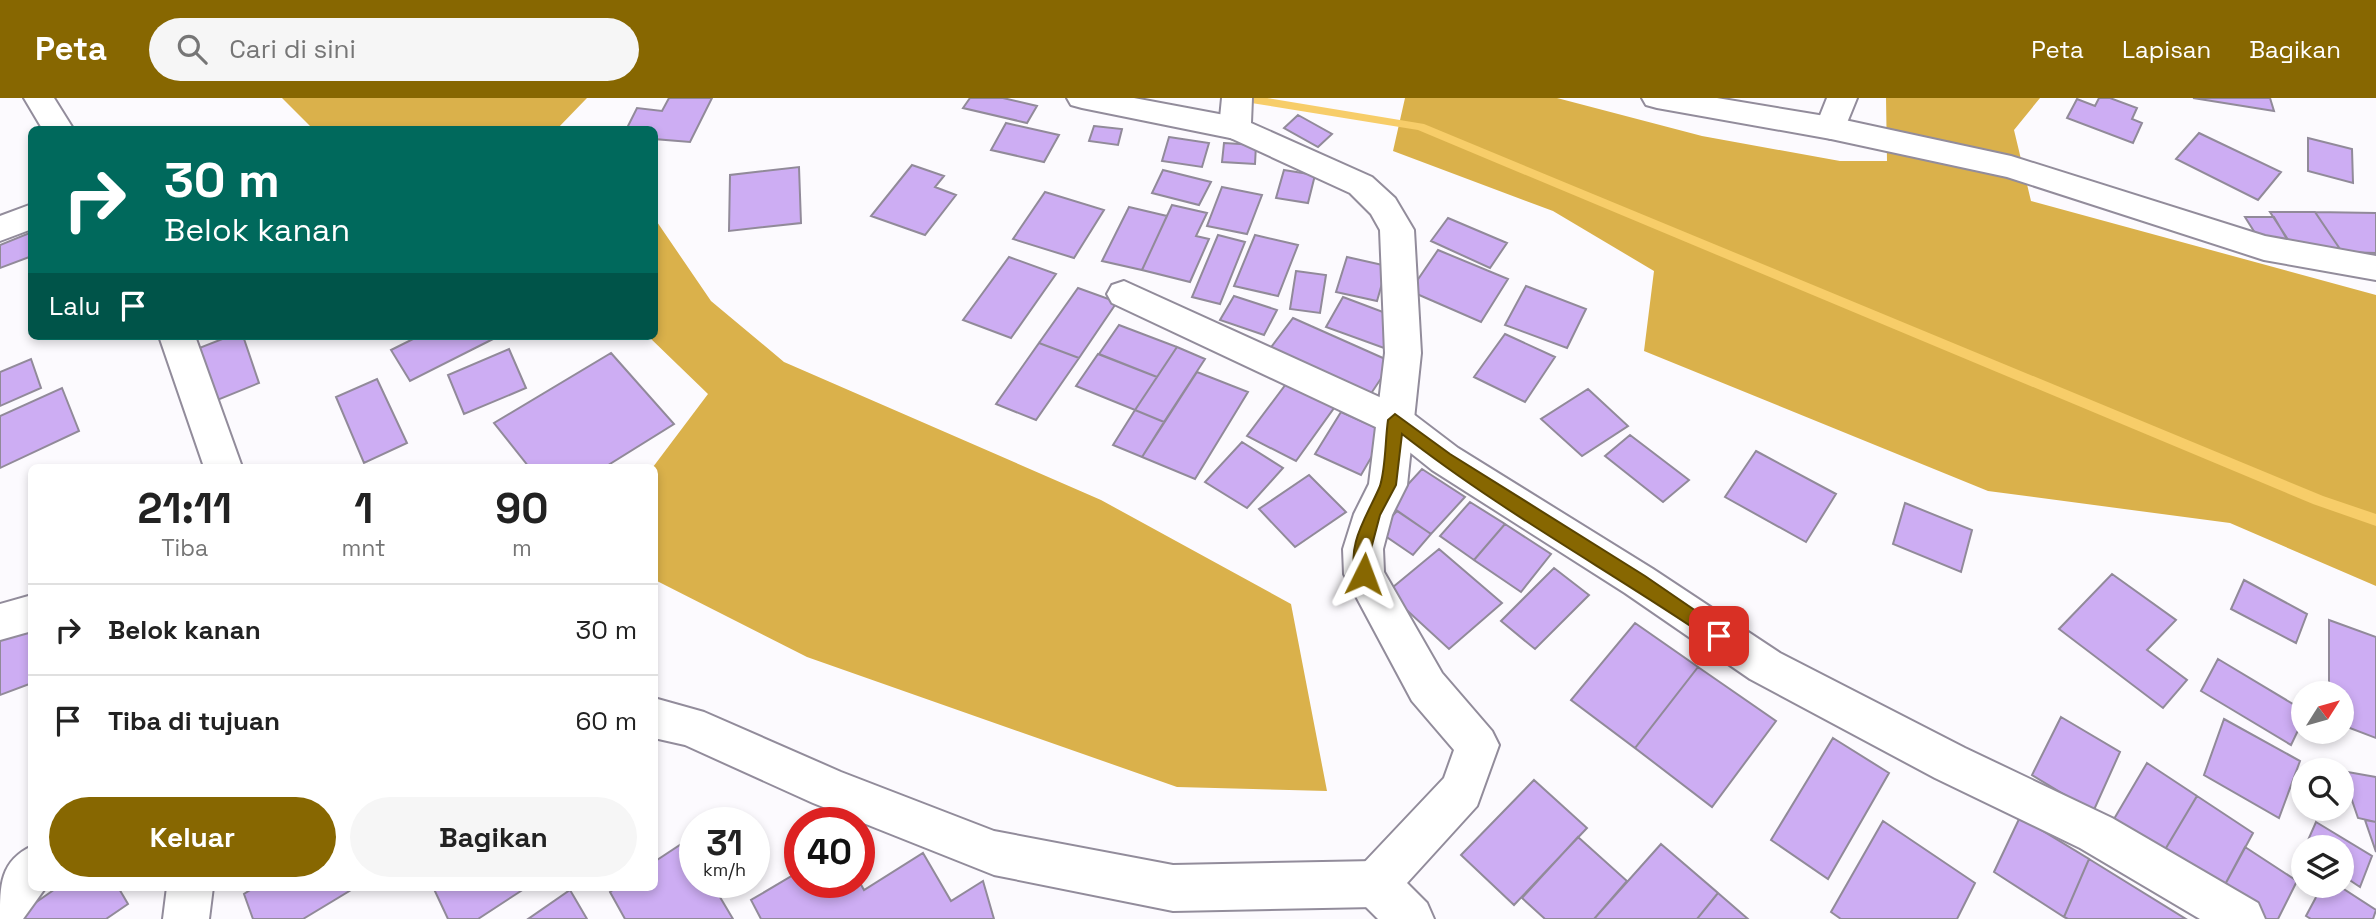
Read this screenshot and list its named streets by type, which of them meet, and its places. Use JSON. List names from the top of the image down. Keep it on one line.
{"north":"top right","page":{"header":"Peta","search":"Cari di sini","nav":["Peta","Lapisan","Bagikan"],"turn":["30 m","Belok kanan"],"then":"Lalu","eta":["21:11","Tiba","1","mnt","90","m"],"list":[{"name":"Belok kanan","value":"30 m"},{"name":"Tiba di tujuan","value":"60 m"}],"buttons":["Keluar","Bagikan"],"speed":"31 km/h","limit":"40"}}
